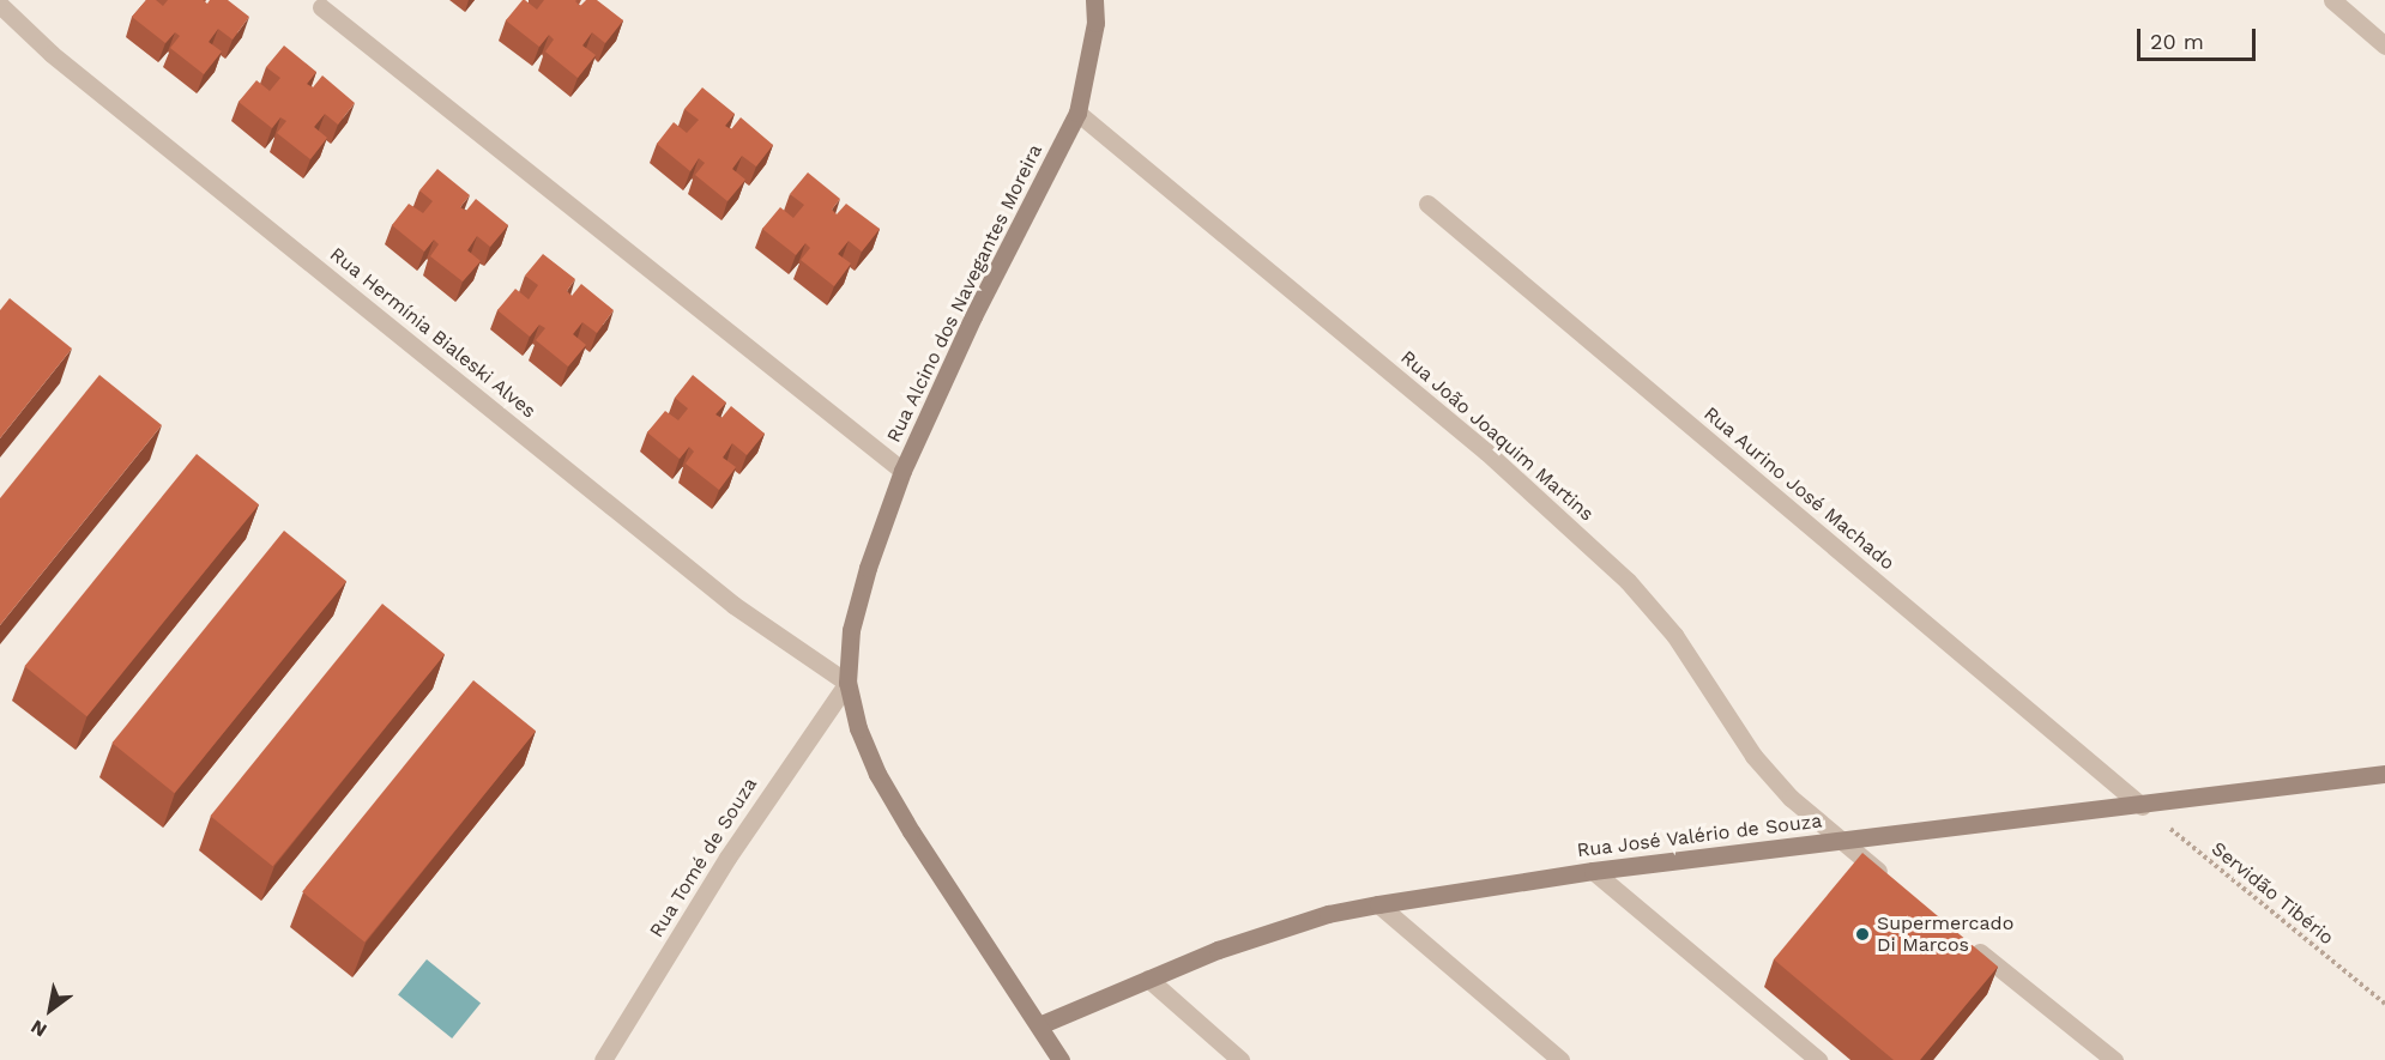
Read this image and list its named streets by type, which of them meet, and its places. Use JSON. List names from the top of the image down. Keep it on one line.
{"streets":{"main road":["Rua Alcino dos Navegantes Moreira","Rua José Valério de Souza"],"street":["Rua Hermínia Bialeski Alves","Rua João Joaquim Martins","Rua Aurino José Machado","Rua Tomé de Souza"],"path":["Servidão Tibério"]},"crossings":[["Rua Alcino dos Navegantes Moreira","Rua Hermínia Bialeski Alves"],["Rua Alcino dos Navegantes Moreira","Rua João Joaquim Martins"],["Rua Alcino dos Navegantes Moreira","Rua José Valério de Souza"],["Rua Alcino dos Navegantes Moreira","Rua Tomé de Souza"],["Rua Hermínia Bialeski Alves","Rua Tomé de Souza"],["Rua João Joaquim Martins","Rua José Valério de Souza"],["Rua Aurino José Machado","Rua José Valério de Souza"],["Rua Aurino José Machado","Servidão Tibério"],["Rua José Valério de Souza","Servidão Tibério"]],"places":["Supermercado Di Marcos"],"scale_bar":"20 m","north":"bottom left"}
